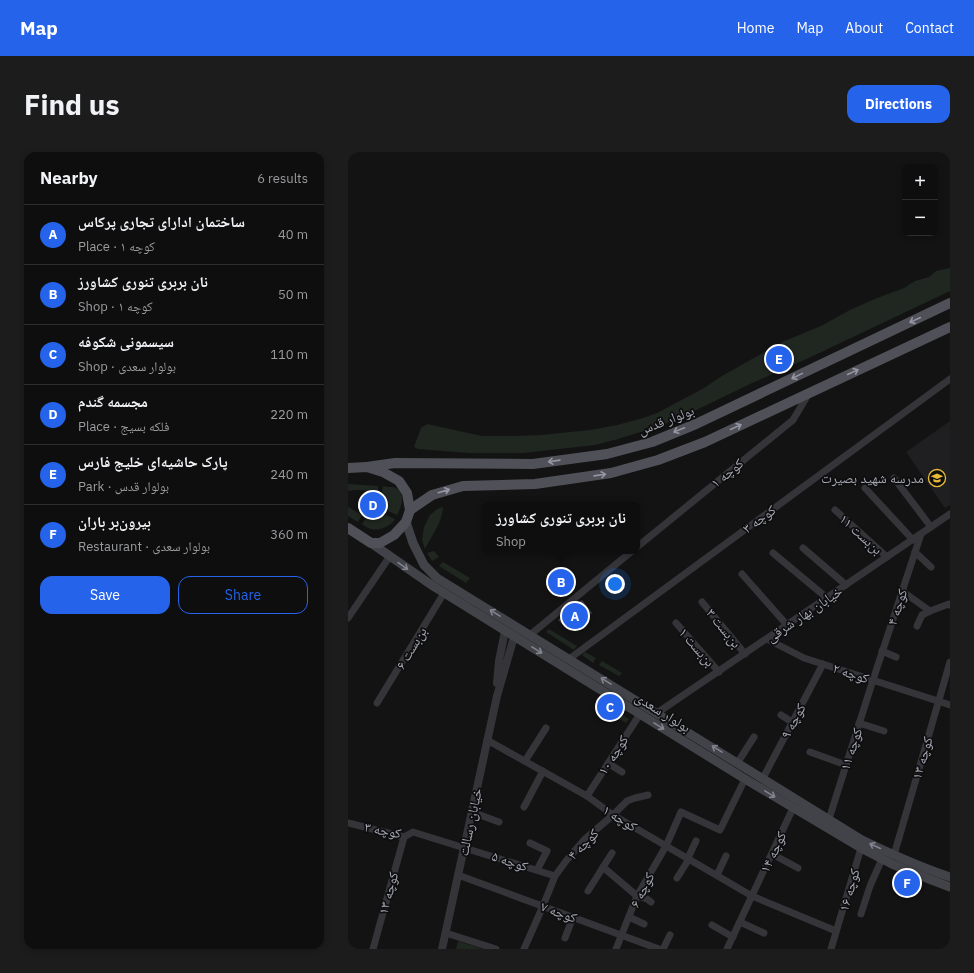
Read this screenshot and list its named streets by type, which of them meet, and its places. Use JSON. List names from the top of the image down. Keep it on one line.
{"streets":{"main road":["بولوار قدس","بولوار سعدی"],"street":["کوچه ۱","کوچه ۳","بن‌بست ۱۱","کوچه ۴","خیابان بهار شرقی","بن‌بست ۳","بن‌بست ۱","بن‌بست ۶","کوچه ۲","کوچه ۹","کوچه ۱۱","کوچه ۱۰","کوچه ۱۳","خیابان رسالت","کوچه ۱۴","کوچه ۵","کوچه ۶","کوچه ۱۶","کوچه ۷"]},"crossings":[["کوچه ۱","کوچه ۴"],["کوچه ۱","کوچه ۱۰"],["کوچه ۱","خیابان رسالت"],["کوچه ۱","کوچه ۱۴"],["کوچه ۱","کوچه ۶"],["کوچه ۱","کوچه ۱۶"],["کوچه ۳","بولوار سعدی"],["کوچه ۳","کوچه ۱۳"],["کوچه ۳","خیابان رسالت"],["کوچه ۳","کوچه ۵"],["بن‌بست ۱۱","خیابان بهار شرقی"],["کوچه ۴","خیابان بهار شرقی"],["کوچه ۴","کوچه ۲"],["کوچه ۴","کوچه ۱۱"],["کوچه ۴","کوچه ۵"],["کوچه ۴","کوچه ۷"],["خیابان بهار شرقی","بن‌بست ۳"],["خیابان بهار شرقی","بن‌بست ۱"],["خیابان بهار شرقی","کوچه ۲"],["خیابان بهار شرقی","بولوار سعدی"],["بن‌بست ۶","بولوار سعدی"],["کوچه ۲","کوچه ۹"],["کوچه ۲","کوچه ۱۱"],["کوچه ۲","کوچه ۱۳"],["بولوار سعدی","کوچه ۹"],["بولوار سعدی","کوچه ۱۱"],["بولوار سعدی","کوچه ۱۰"],["بولوار سعدی","کوچه ۱۳"],["بولوار سعدی","کوچه ۱۴"],["بولوار سعدی","کوچه ۱۶"],["خیابان رسالت","کوچه ۵"],["خیابان رسالت","کوچه ۷"],["کوچه ۶","کوچه ۷"]],"places":{"school or university":["مدرسه شهید بصیرت"]},"page":{"header":"Map","nav":["Home","Map","About","Contact"],"buttons":["Directions",["Save","Share"]],"title":"Find us","heading":["Nearby","6 results"],"map_buttons":["+","−"],"list":[{"mark":"A","name":"ساختمان ادارای تجاری پرکاس","note":"Place · کوچه ۱","value":"40 m"},{"mark":"B","name":"نان بربری تنوری کشاورز","note":"Shop · کوچه ۱","value":"50 m"},{"mark":"C","name":"سیسمونی شکوفه","note":"Shop · بولوار سعدی","value":"110 m"},{"mark":"D","name":"مجسمه گندم","note":"Place · فلکه بسیج","value":"220 m"},{"mark":"E","name":"پارک حاشیه‌ای خلیج فارس","note":"Park · بولوار قدس","value":"240 m"},{"mark":"F","name":"بیرون‌بر باران","note":"Restaurant · بولوار سعدی","value":"360 m"}],"pins":["E","D","B","A","C","F"],"popup":["نان بربری تنوری کشاورز","Shop"]}}
